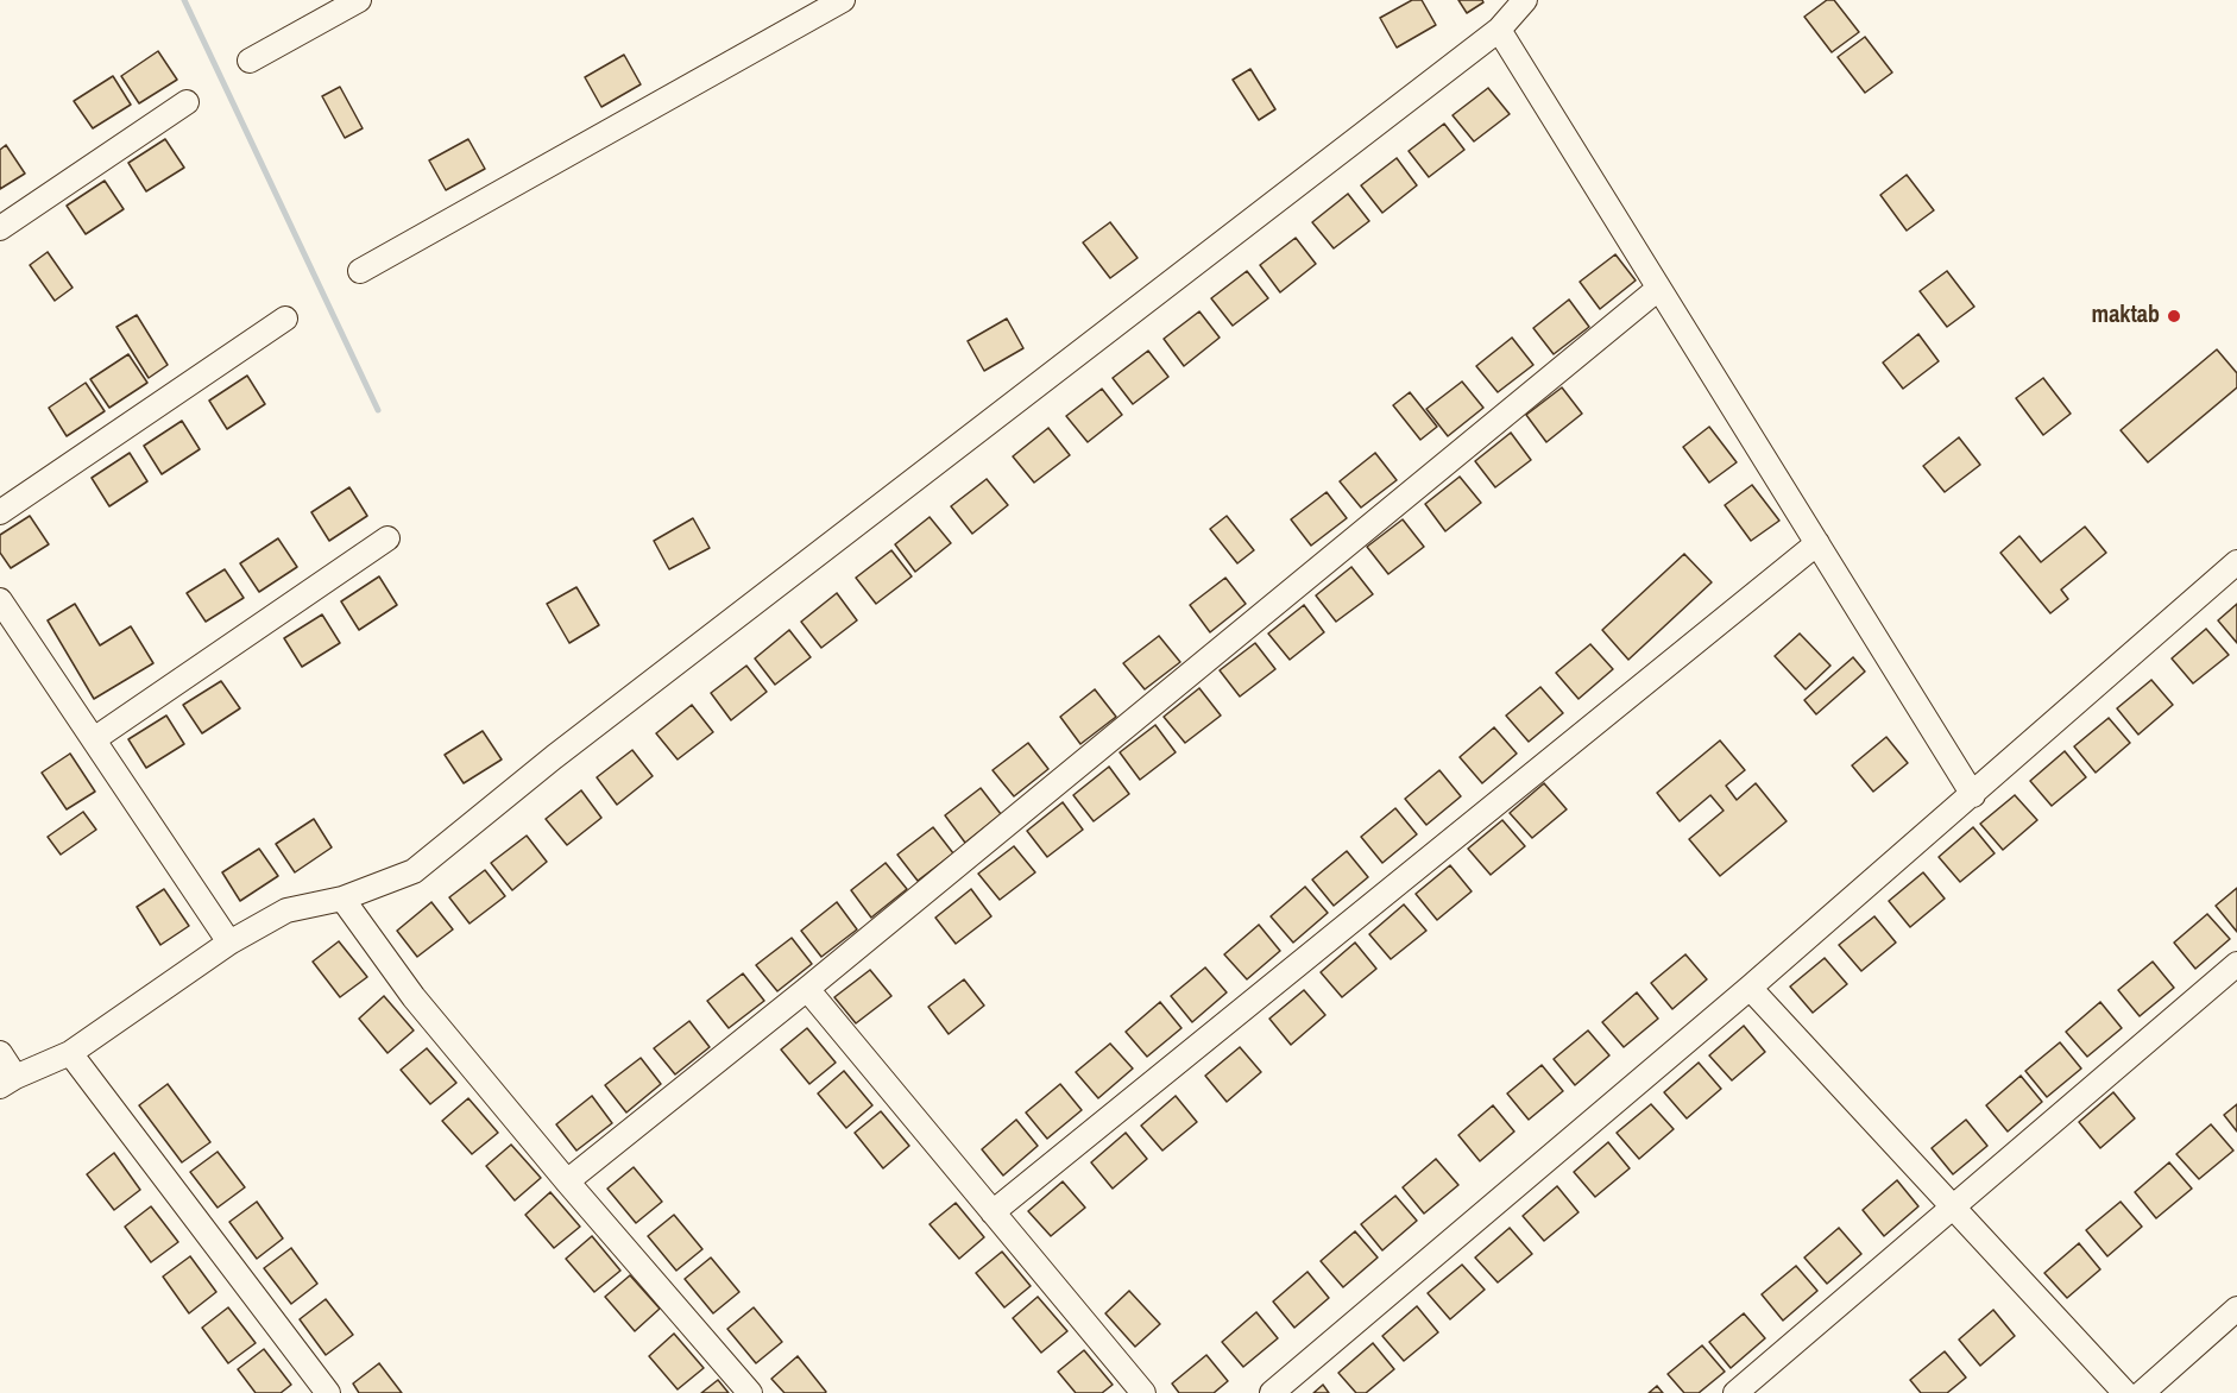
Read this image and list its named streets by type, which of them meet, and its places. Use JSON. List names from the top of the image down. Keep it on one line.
{"places":["maktab"]}
